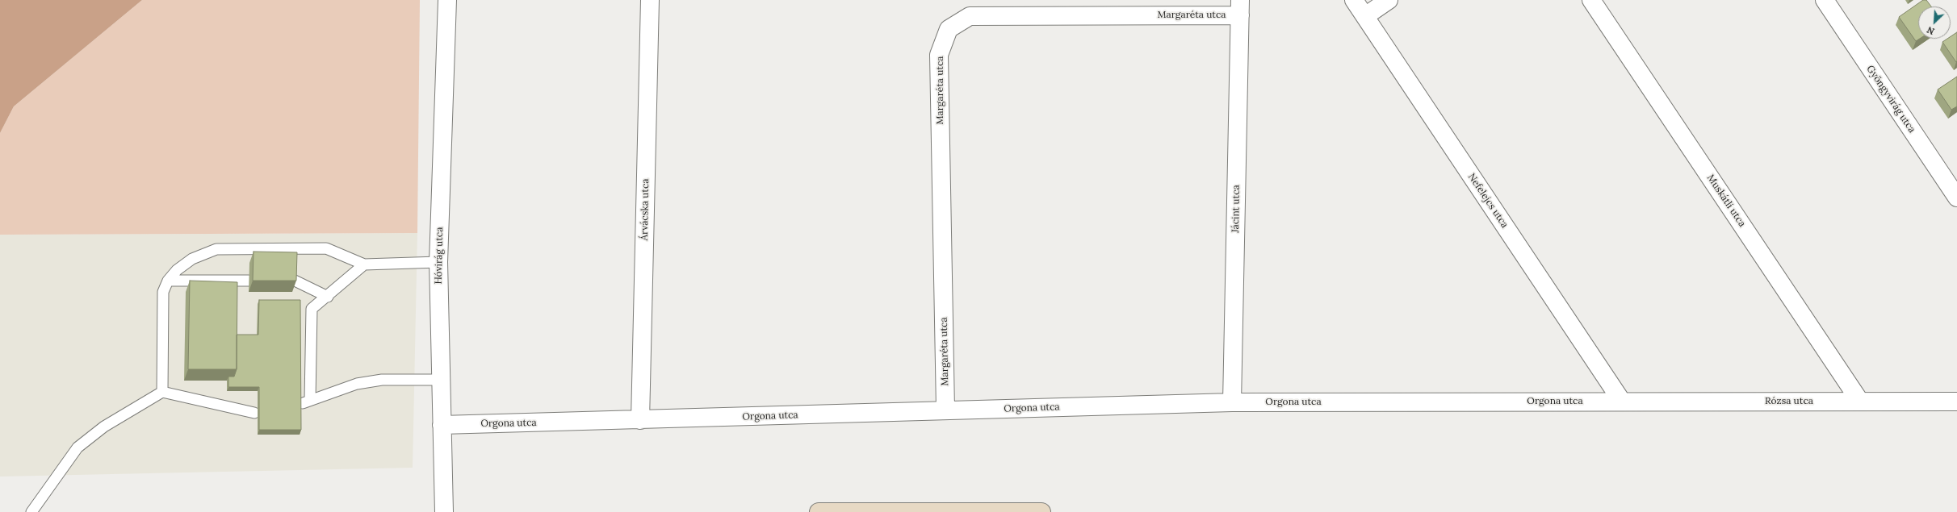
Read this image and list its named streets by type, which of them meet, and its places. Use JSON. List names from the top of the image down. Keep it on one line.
{"streets":{"street":["Margaréta utca","Gyöngyvirág utca","Nefelejcs utca","Muskátli utca","Jácint utca","Árvácska utca","Hóvirág utca","Orgona utca","Rózsa utca"]},"crossings":[["Margaréta utca","Jácint utca"],["Margaréta utca","Orgona utca"],["Nefelejcs utca","Orgona utca"],["Nefelejcs utca","Rózsa utca"],["Muskátli utca","Rózsa utca"],["Jácint utca","Orgona utca"],["Árvácska utca","Orgona utca"],["Hóvirág utca","Orgona utca"],["Orgona utca","Rózsa utca"]],"north":"bottom left"}
